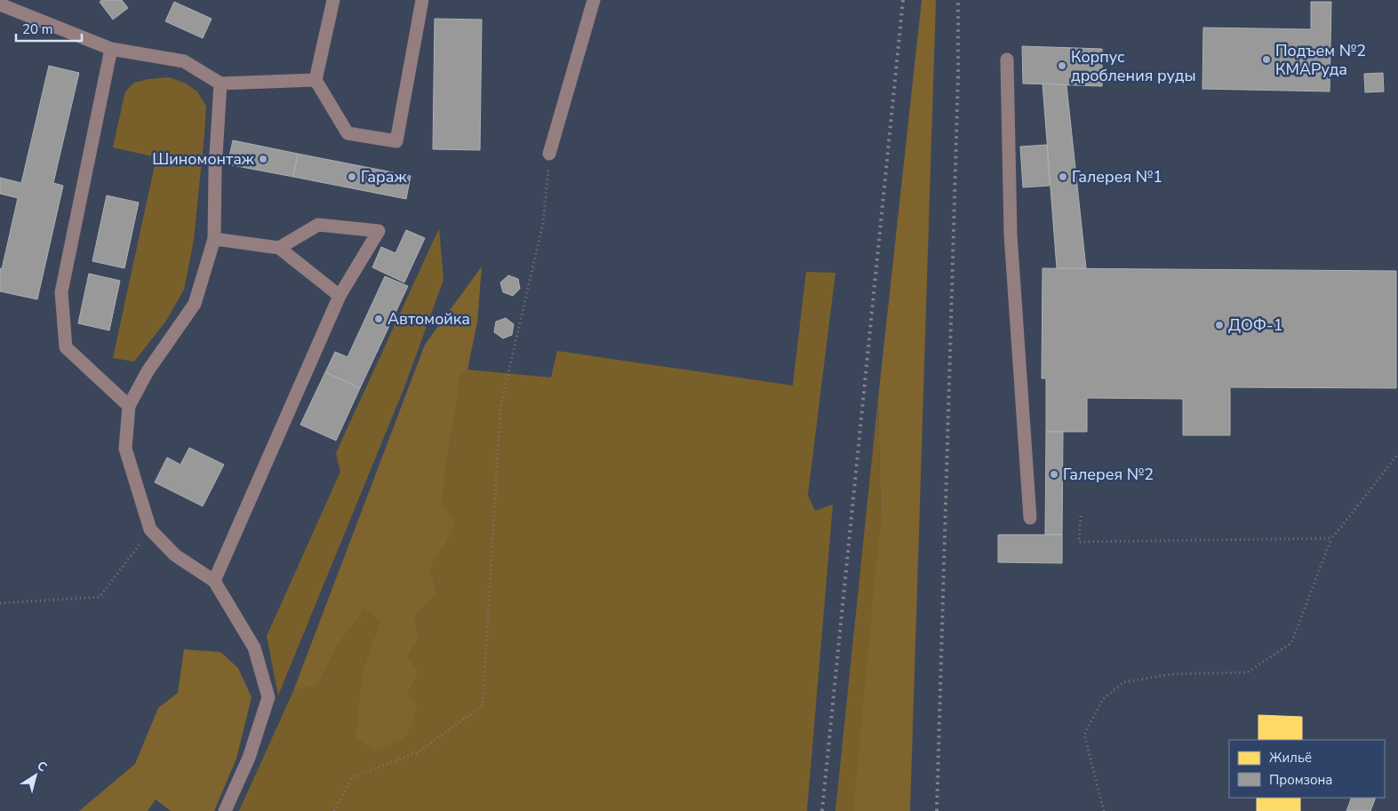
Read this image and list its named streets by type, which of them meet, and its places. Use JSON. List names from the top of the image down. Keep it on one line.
{"places":["Подъем №2 КМАРуда","Корпус дробления руды","Шиномонтаж","Гараж","Галерея №1","Автомойка","ДОФ-1","Галерея №2"],"legend":["Жильё","Промзона"],"scale_bar":"20 m","north":"top right"}
